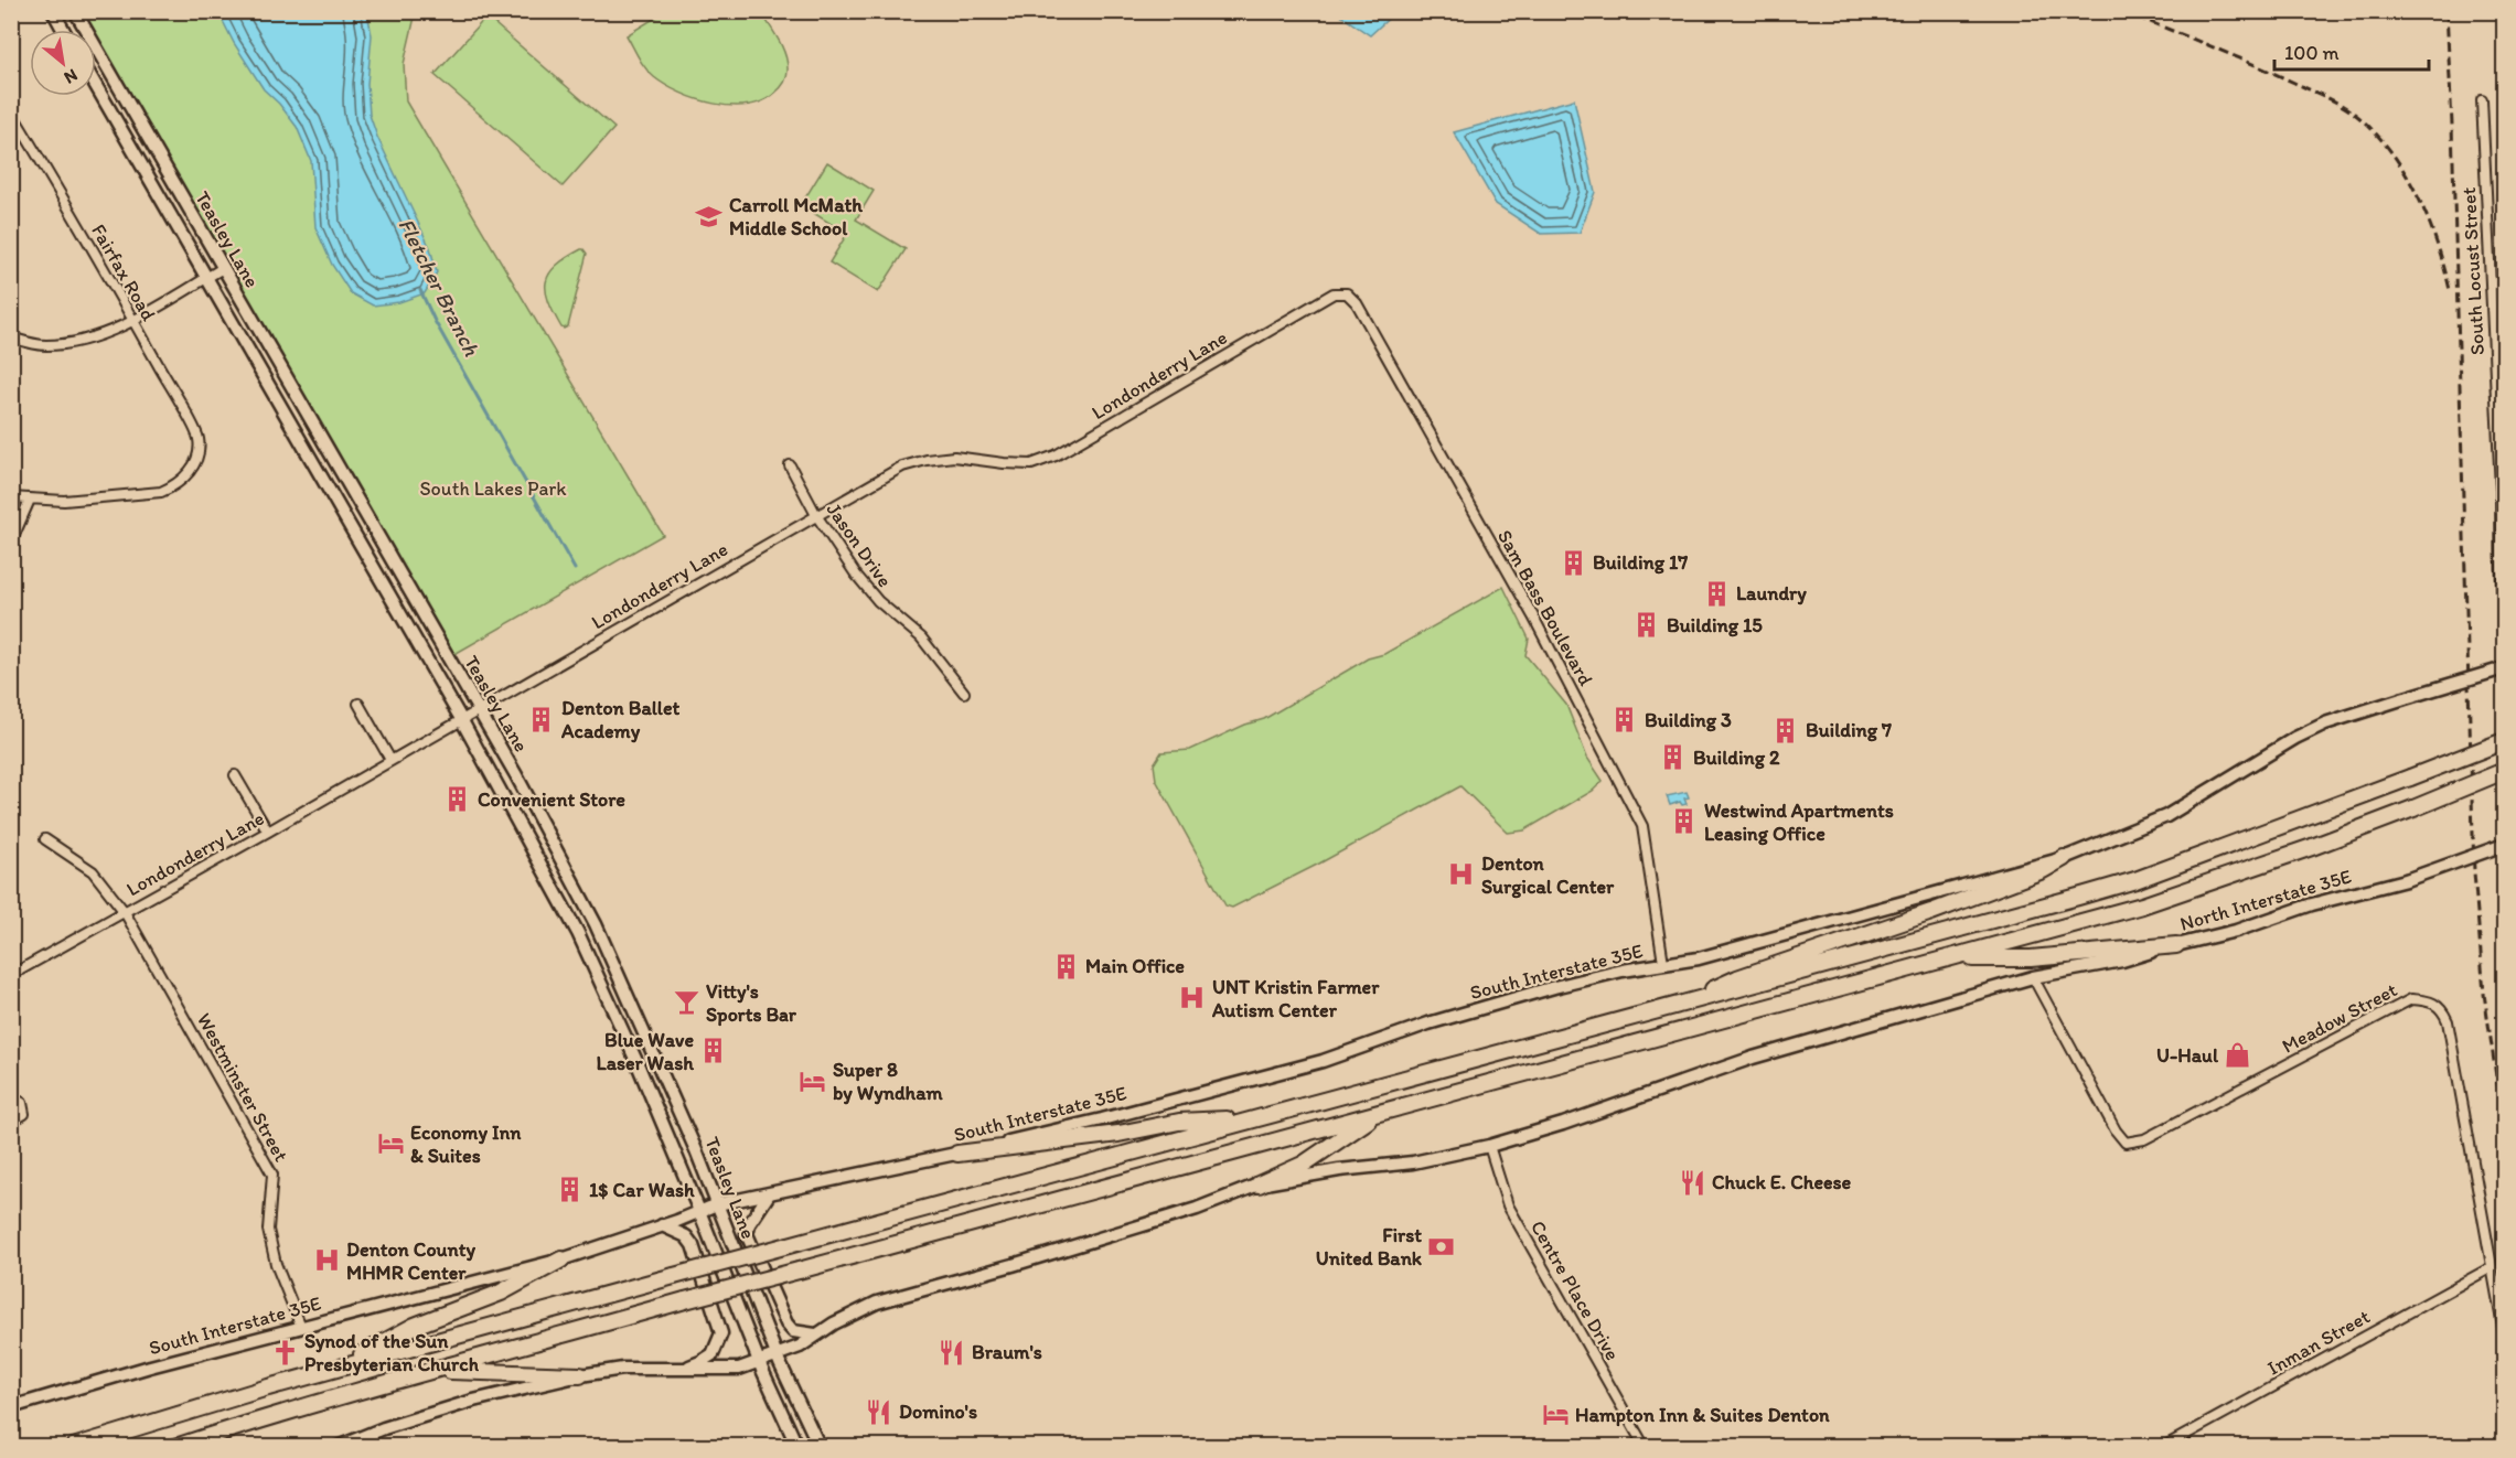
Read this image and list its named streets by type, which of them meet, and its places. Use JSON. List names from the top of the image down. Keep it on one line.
{"streets":{"main road":["Teasley Lane","North Interstate 35E","South Interstate 35E"],"street":["South Locust Street","Fairfax Road","Londonderry Lane","Jason Drive","Sam Bass Boulevard","Meadow Street","Westminster Street","Centre Place Drive","Inman Street"]},"crossings":[["Teasley Lane","Londonderry Lane"],["Teasley Lane","South Interstate 35E"],["Londonderry Lane","Jason Drive"],["Londonderry Lane","Sam Bass Boulevard"],["Londonderry Lane","Westminster Street"],["Sam Bass Boulevard","South Interstate 35E"],["North Interstate 35E","Meadow Street"],["South Interstate 35E","Westminster Street"],["Meadow Street","Inman Street"]],"water":["Fletcher Branch"],"parks":["South Lakes Park"],"places":{"school or university":["Carroll McMath Middle School"],"building":["Building 17","Laundry","Building 15","Denton Ballet Academy","Building 3","Building 7","Building 2","Convenient Store","Westwind Apartments Leasing Office","Main Office","Blue Wave Laser Wash","1$ Car Wash"],"hospital":["Denton Surgical Center","UNT Kristin Farmer Autism Center","Denton County MHMR Center"],"bar":["Vitty's Sports Bar"],"shop":["U-Haul"],"hotel":["Super 8 by Wyndham","Economy Inn & Suites","Hampton Inn & Suites Denton"],"restaurant":["Chuck E. Cheese","Braum's","Domino's"],"bank":["First United Bank"],"church":["Synod of the Sun Presbyterian Church"]},"scale_bar":"100 m","north":"bottom right"}
